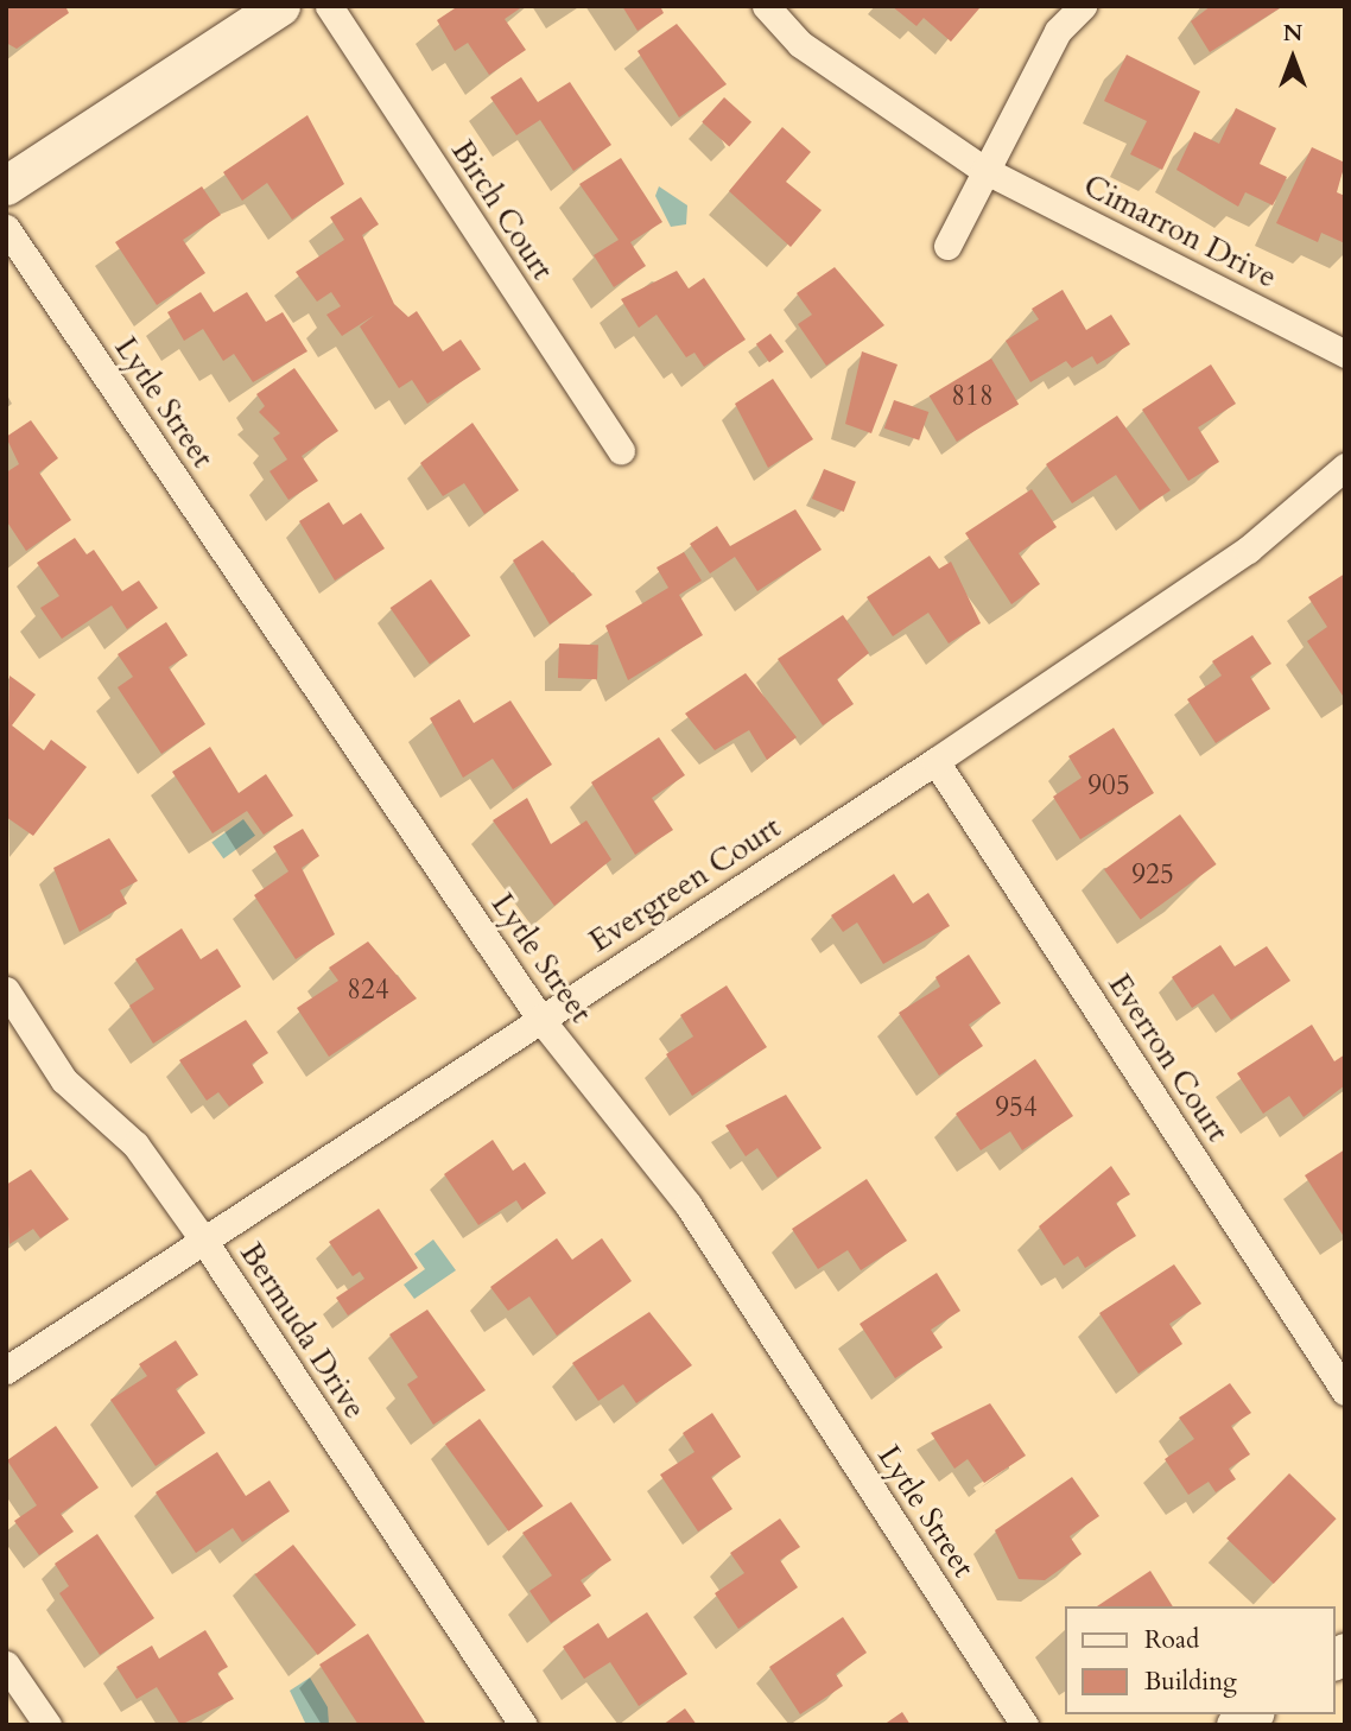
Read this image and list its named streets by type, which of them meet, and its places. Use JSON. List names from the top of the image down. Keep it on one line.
{"streets":{"street":["Birch Court","Cimarron Drive","Lytle Street","Evergreen Court","Everron Court","Bermuda Drive"]},"crossings":[["Lytle Street","Evergreen Court"],["Evergreen Court","Everron Court"],["Evergreen Court","Bermuda Drive"]],"house_numbers":["818","905","925","824","954"],"legend":["Road","Building"],"north":"top"}
